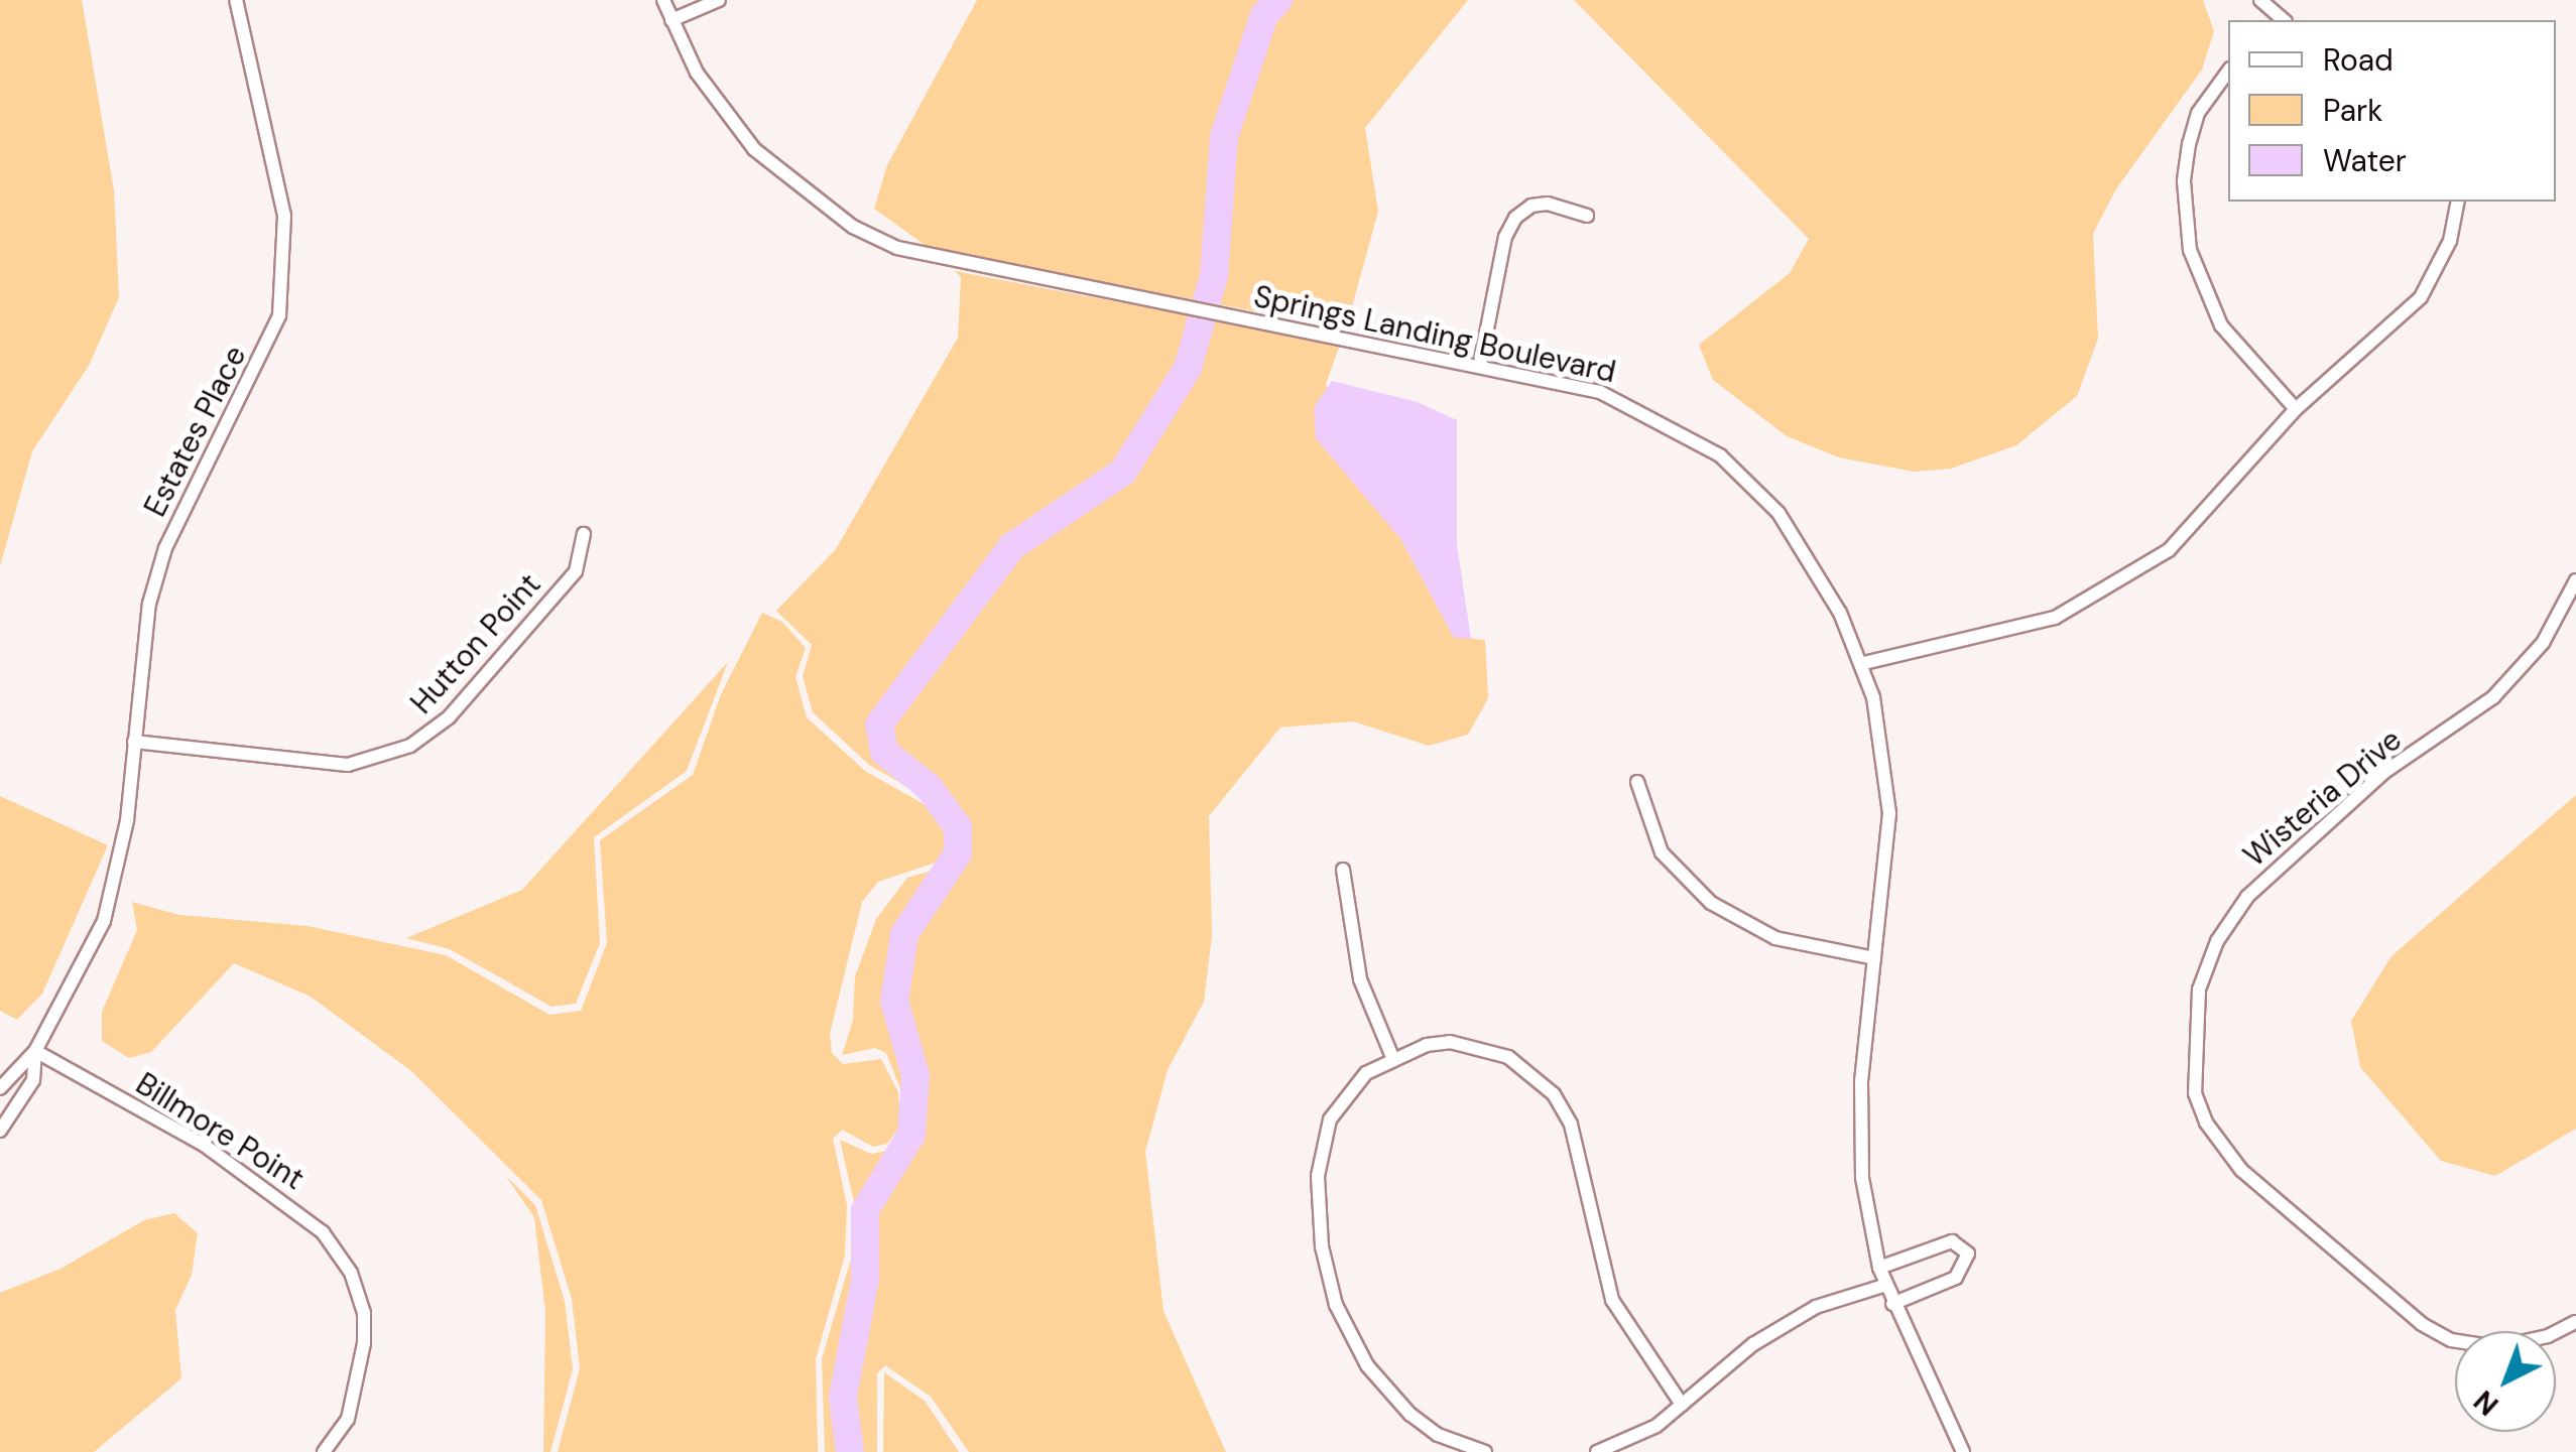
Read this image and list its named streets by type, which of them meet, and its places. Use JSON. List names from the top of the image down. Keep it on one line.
{"streets":{"street":["Springs Landing Boulevard","Estates Place","Hutton Point","Wisteria Drive","Billmore Point"]},"crossings":[["Estates Place","Hutton Point"],["Estates Place","Billmore Point"]],"legend":["Road","Park","Water"],"north":"bottom left"}
